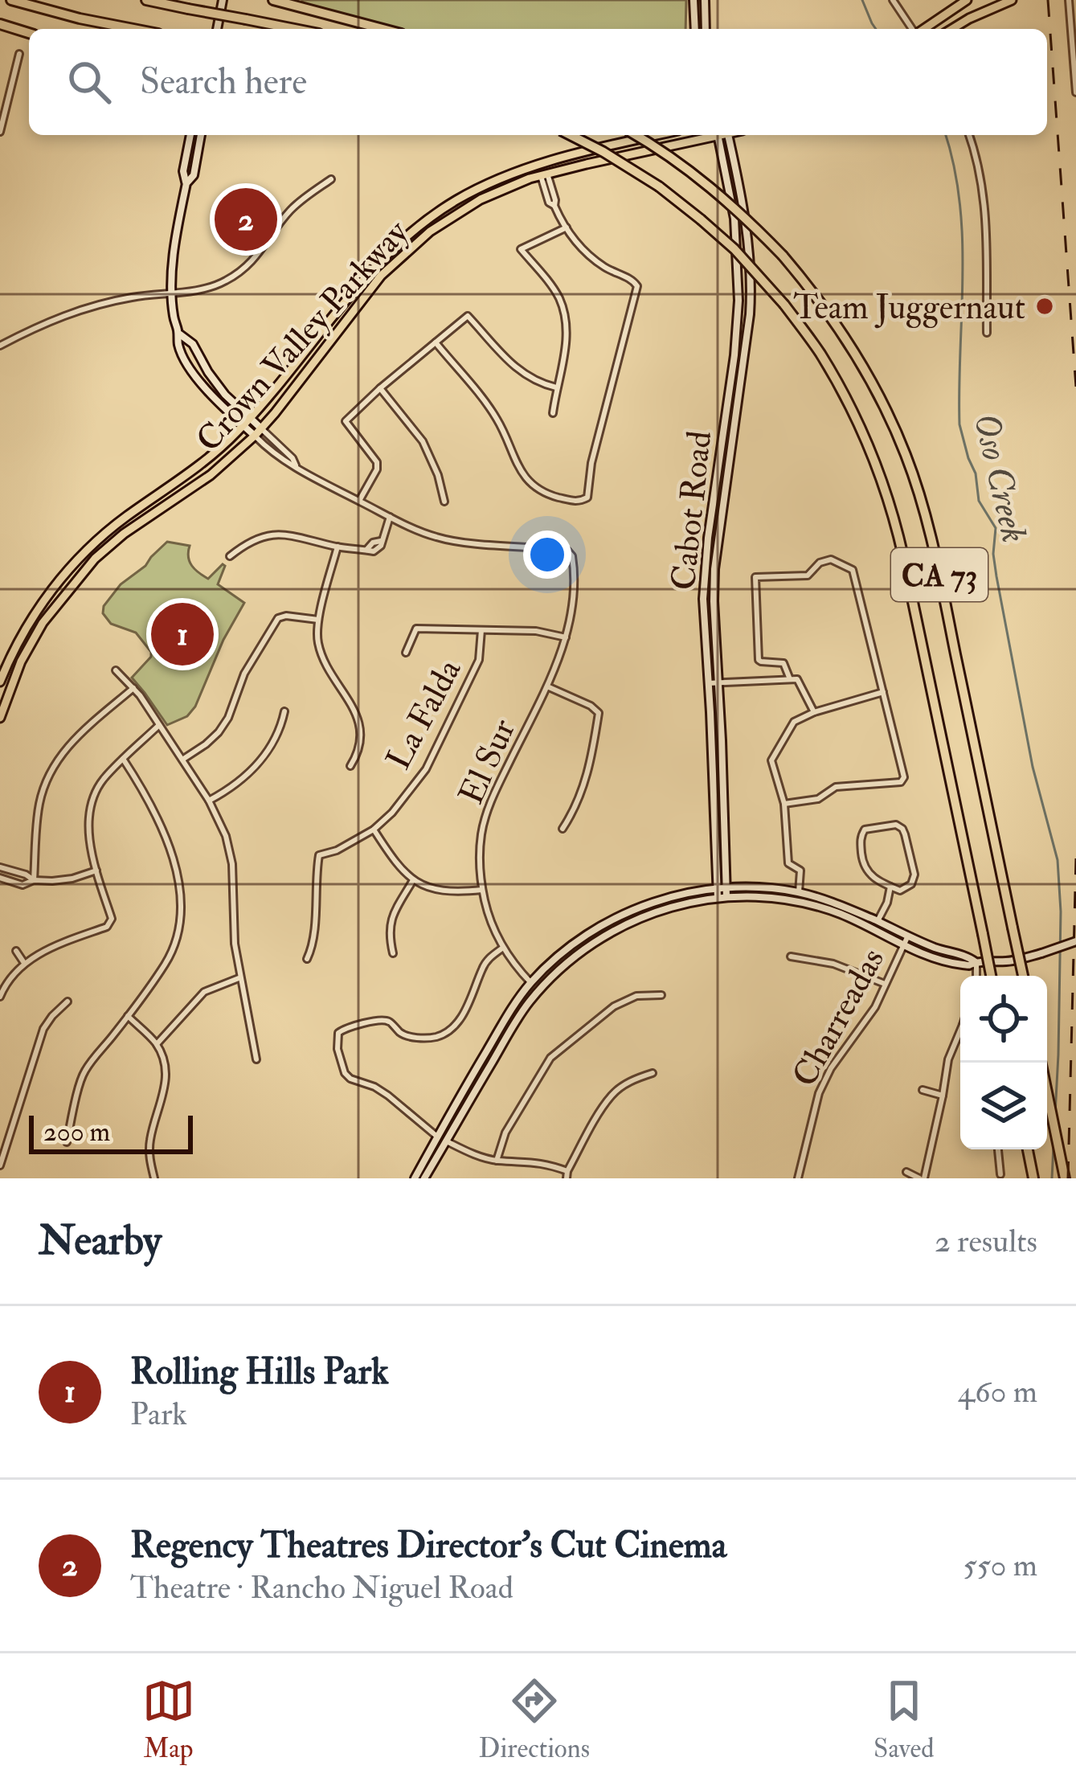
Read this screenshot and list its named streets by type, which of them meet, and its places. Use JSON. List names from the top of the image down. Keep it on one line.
{"streets":{"highway":["CA 73"],"main road":["Crown Valley Parkway","Cabot Road"],"street":["La Falda","El Sur","Charreadas"]},"water":["Oso Creek"],"places":["Team Juggernaut"],"scale_bar":"200 m","page":{"search":"Search here","pins":["2","1"],"scale":"200 m","heading":["Nearby","2 results"],"list":[{"mark":"1","name":"Rolling Hills Park","note":"Park","value":"460 m"},{"mark":"2","name":"Regency Theatres Director's Cut Cinema","note":"Theatre · Rancho Niguel Road","value":"550 m"}],"nav":["Map","Directions","Saved"]}}
